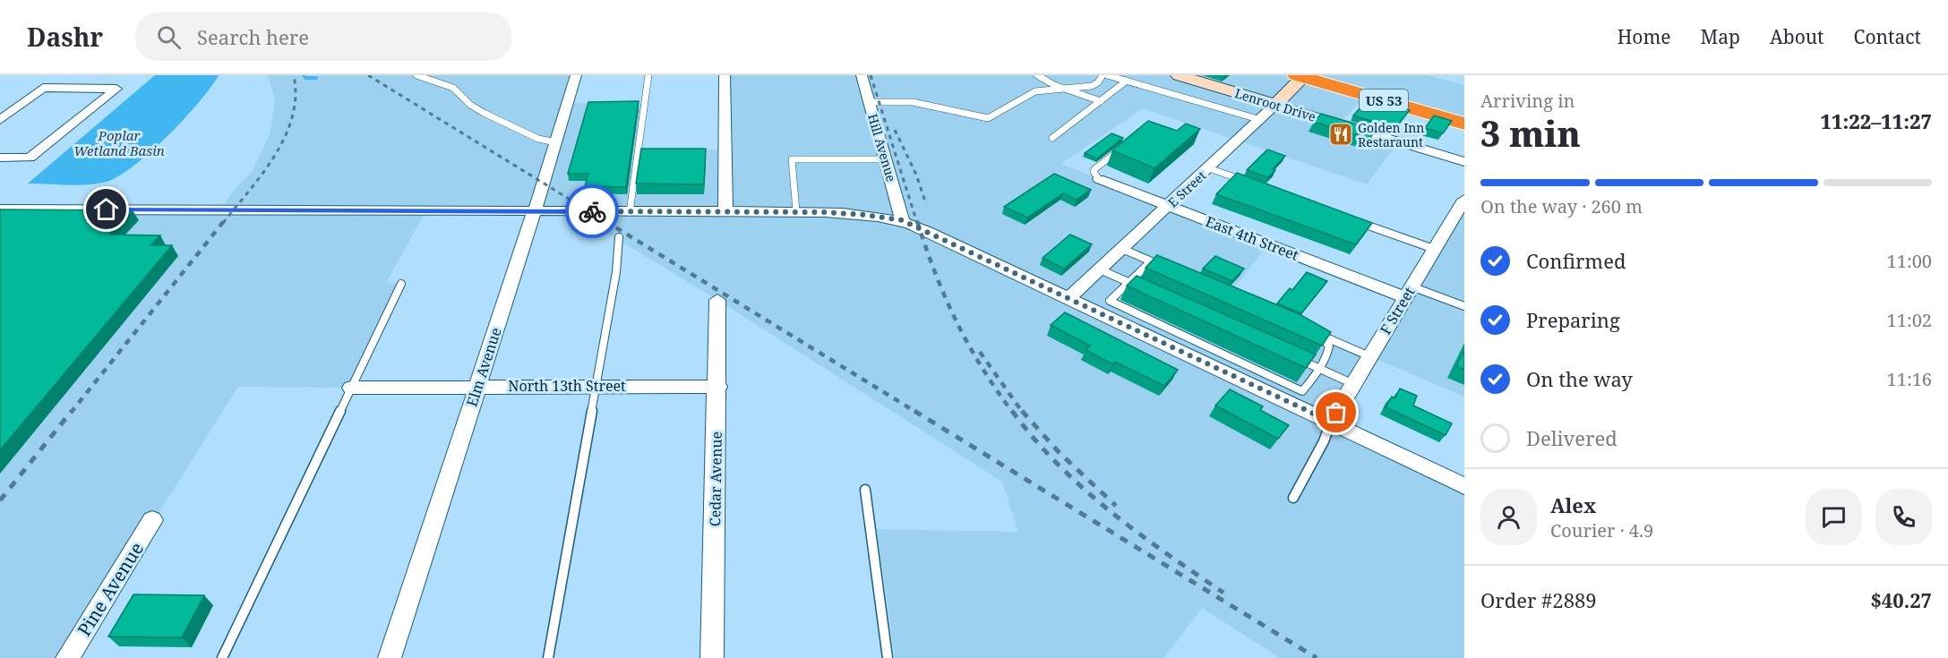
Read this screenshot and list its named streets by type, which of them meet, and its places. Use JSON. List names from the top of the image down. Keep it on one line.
{"streets":{"highway":["US 53"],"street":["Lenroot Drive","Hill Avenue","E Street","East 4th Street","F Street","Elm Avenue","North 13th Street","Cedar Avenue","Pine Avenue"]},"crossings":[["US 53","E Street"],["Lenroot Drive","E Street"],["E Street","East 4th Street"],["East 4th Street","F Street"],["Elm Avenue","North 13th Street"],["North 13th Street","Cedar Avenue"]],"water":["Poplar Wetland Basin"],"places":{"restaurant":["Golden Inn Restaraunt"]},"page":{"header":"Dashr","search":"Search here","nav":["Home","Map","About","Contact"],"heading":["3 min","Arriving in","11:22–11:27"],"panel":["Alex","Courier · 4.9","Order #2889","$40.27"],"bar":"On the way · 260 m","list":[["Confirmed","11:00"],["Preparing","11:02"],["On the way","11:16"],"Delivered"]}}
